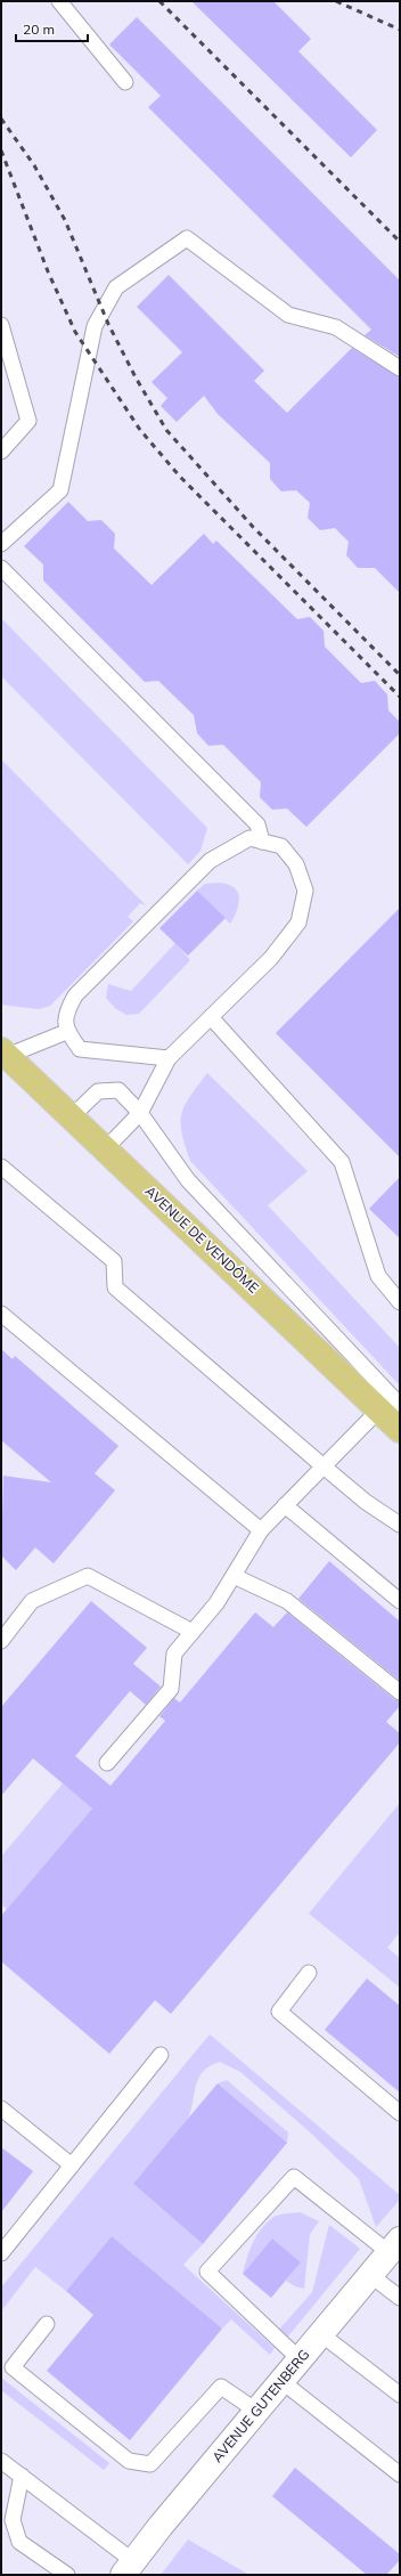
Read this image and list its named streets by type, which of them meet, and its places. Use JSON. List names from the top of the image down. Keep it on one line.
{"streets":{"main road":["AVENUE DE VENDÔME","AVENUE GUTENBERG"]},"scale_bar":"20 m"}
